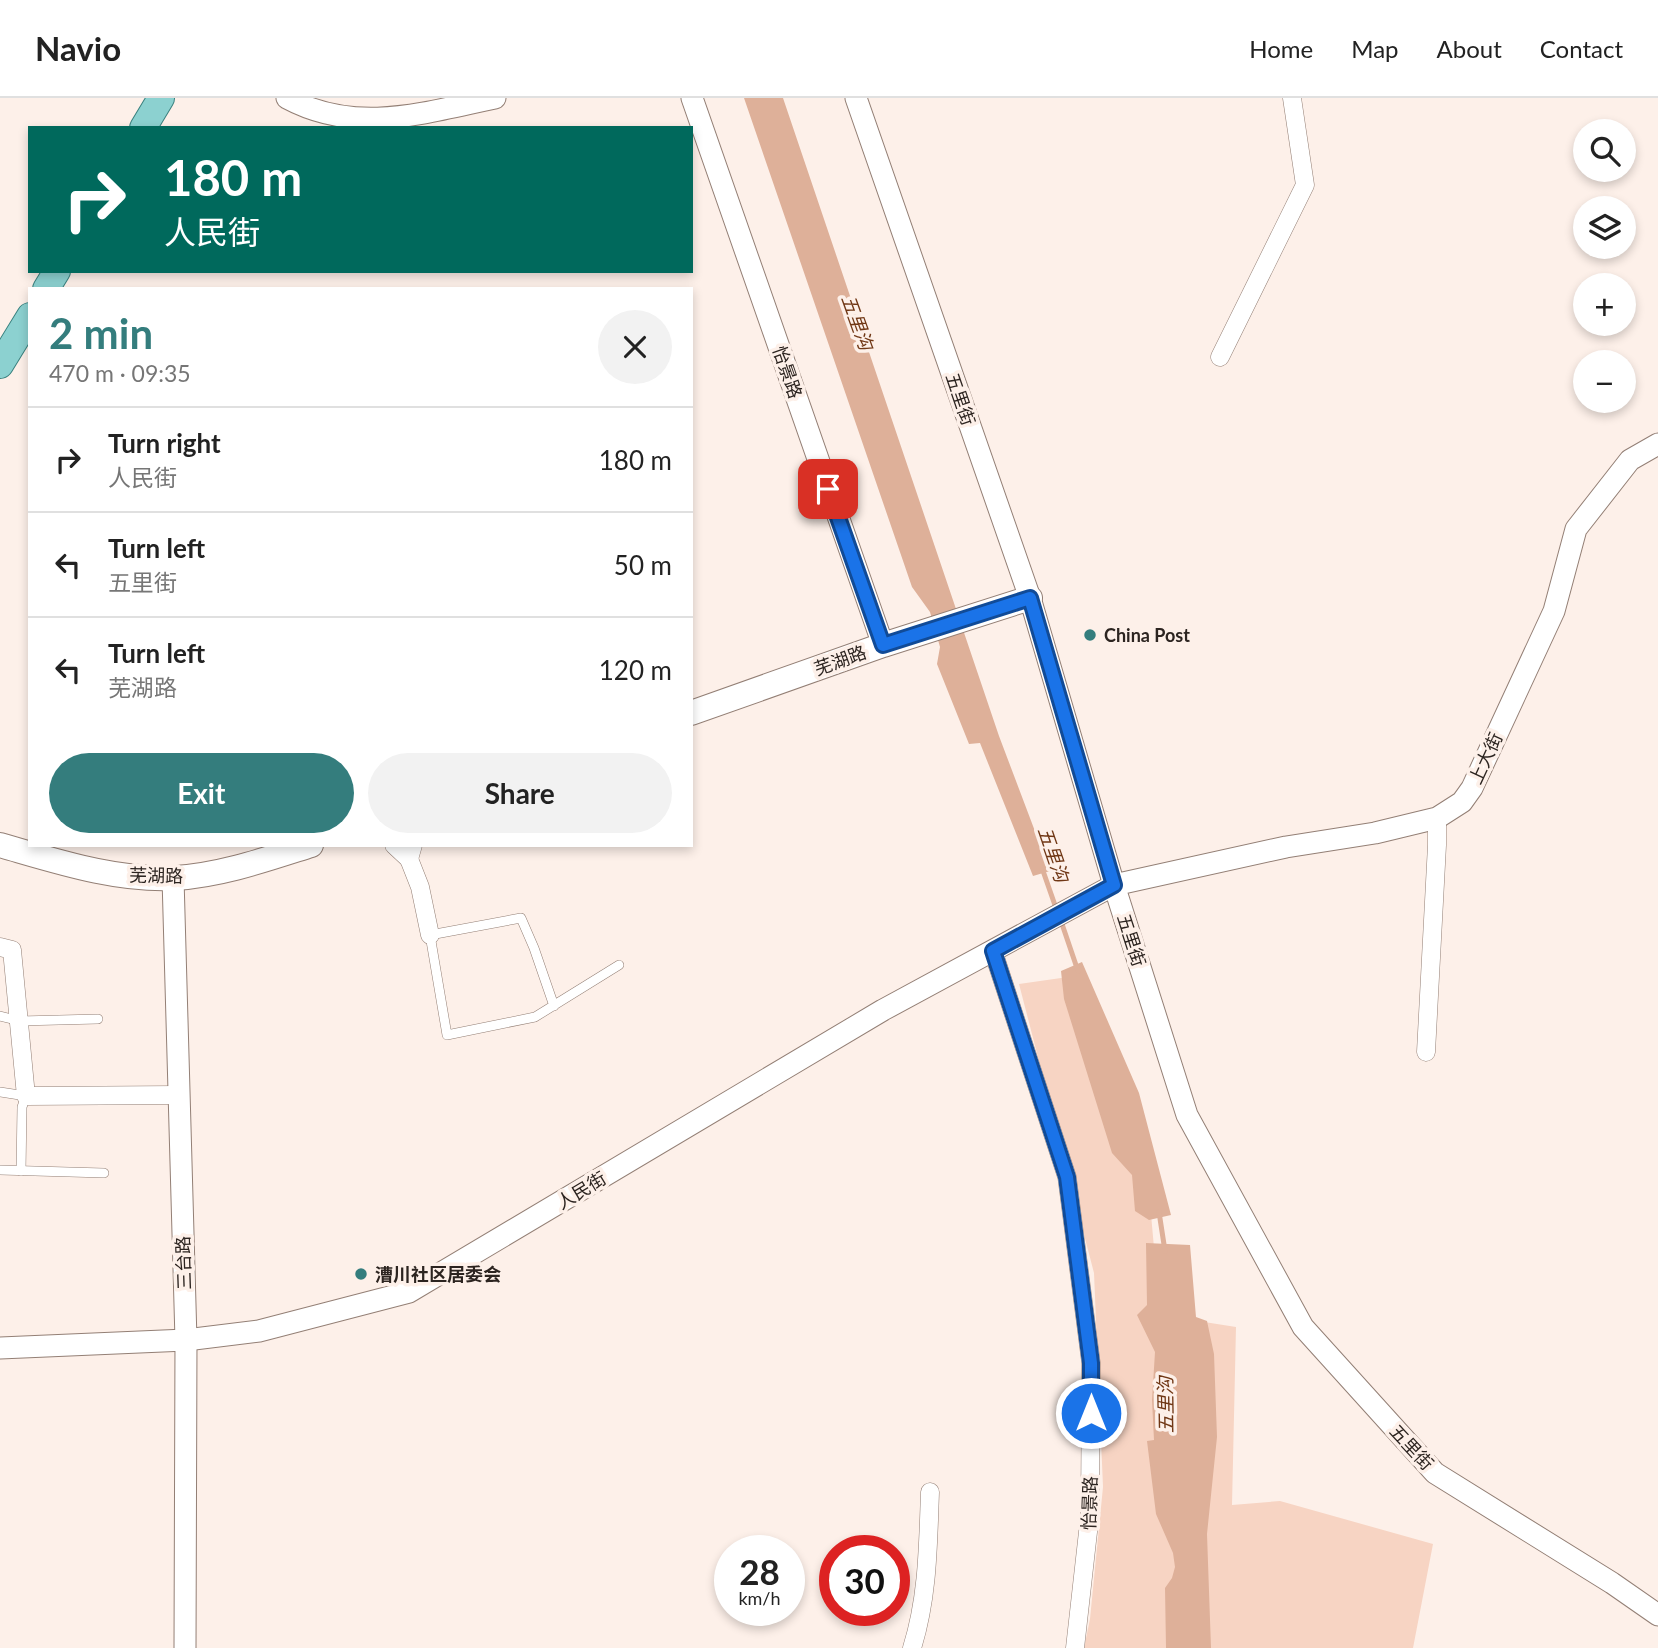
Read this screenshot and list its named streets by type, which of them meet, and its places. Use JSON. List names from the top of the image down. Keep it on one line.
{"streets":{"main road":["芜湖路"],"street":["怡景路","五里街","上大街","人民街","三台路"]},"crossings":[["怡景路","芜湖路"],["怡景路","人民街"],["五里街","芜湖路"],["五里街","上大街"],["五里街","人民街"],["芜湖路","三台路"],["上大街","人民街"],["人民街","三台路"]],"water":["五里沟"],"places":["China Post","漕川社区居委会"],"page":{"header":"Navio","nav":["Home","Map","About","Contact"],"map_buttons":["+","−"],"turn":["180 m","人民街"],"heading":["2 min","470 m · 09:35"],"list":[{"name":"Turn right","note":"人民街","value":"180 m"},{"name":"Turn left","note":"五里街","value":"50 m"},{"name":"Turn left","note":"芜湖路","value":"120 m"}],"buttons":["Exit","Share"],"speed":"28 km/h","limit":"30"}}
